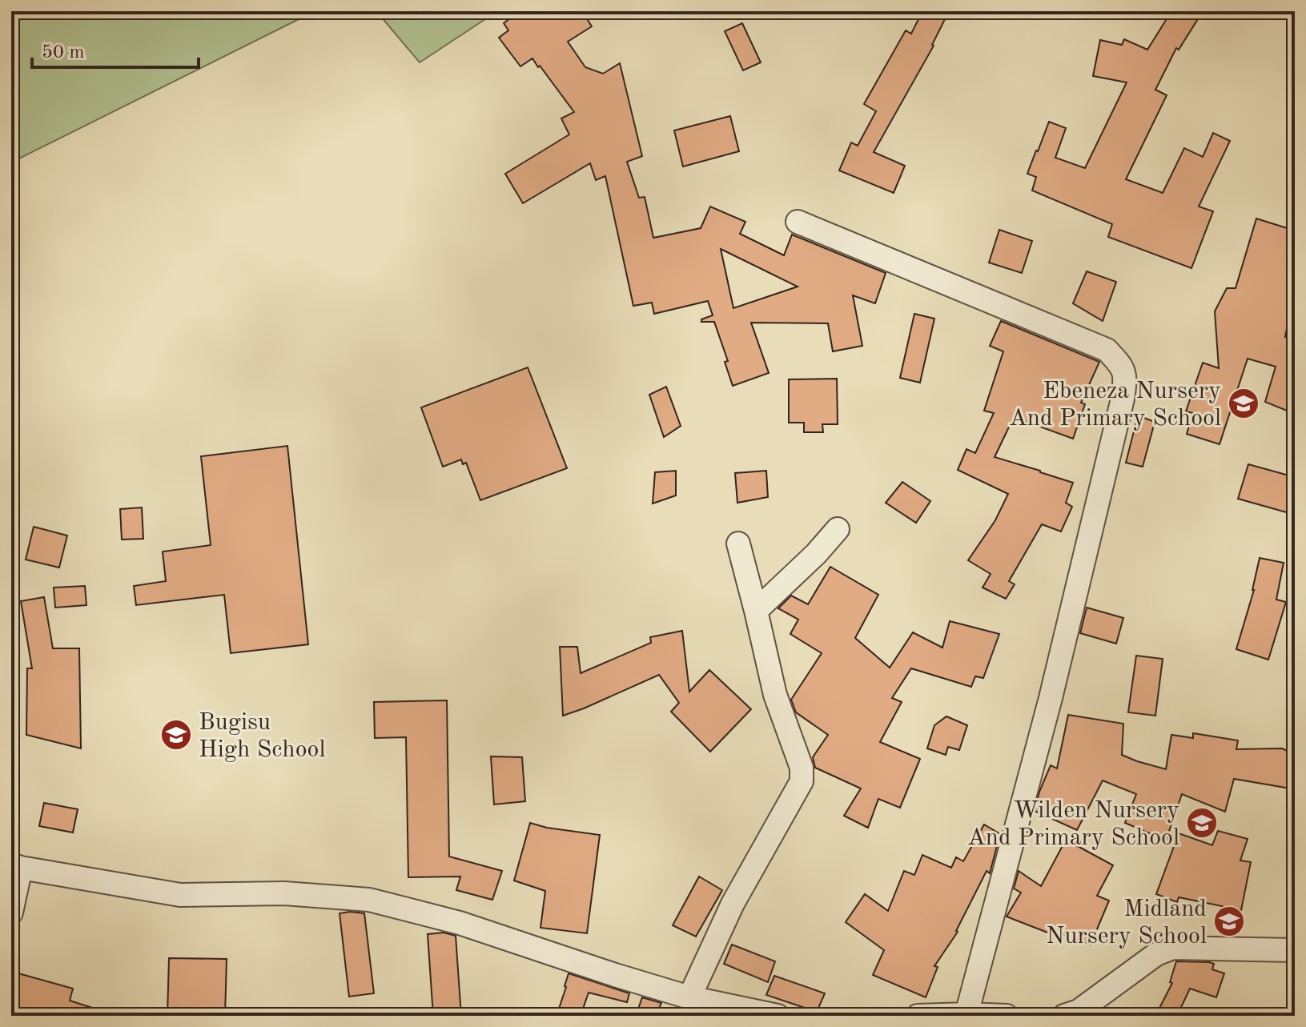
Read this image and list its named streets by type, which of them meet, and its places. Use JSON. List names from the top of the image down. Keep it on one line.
{"places":{"school or university":["Ebeneza Nursery And Primary School","Bugisu High School","Wilden Nursery And Primary School","Midland Nursery School"]},"scale_bar":"50 m"}
